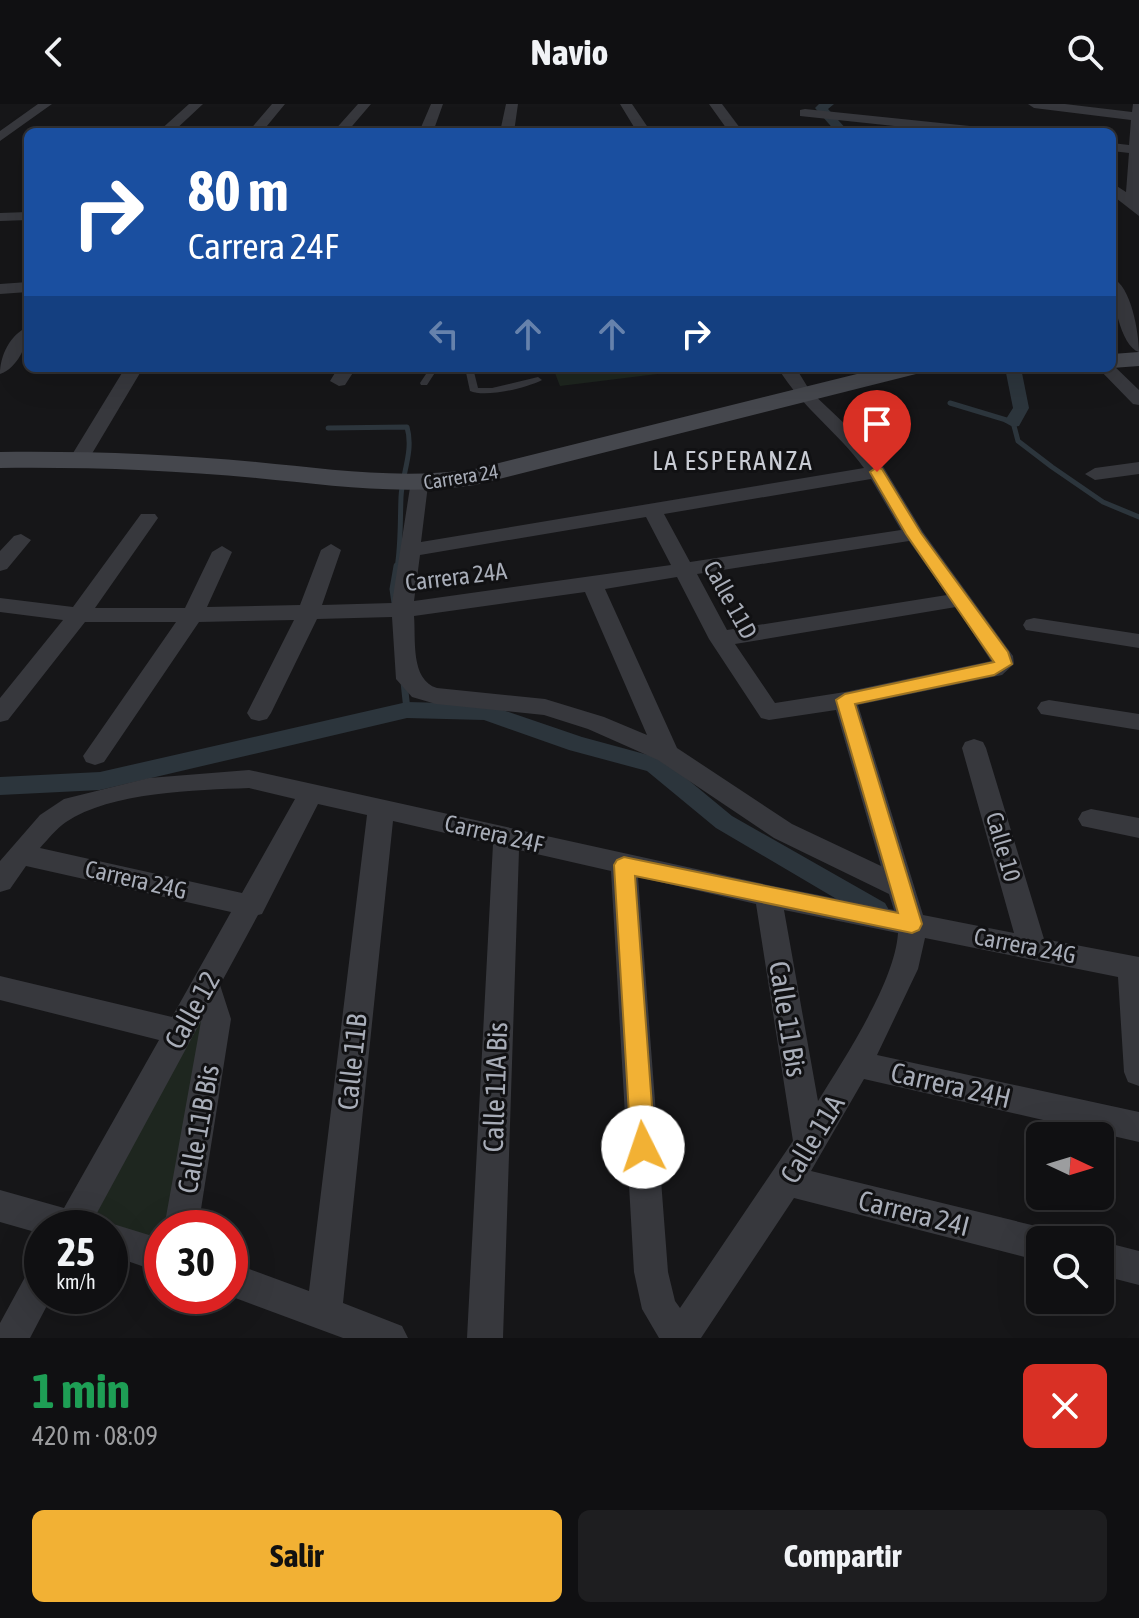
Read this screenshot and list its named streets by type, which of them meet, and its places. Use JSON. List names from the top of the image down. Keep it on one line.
{"streets":{"street":["Carrera 24","Carrera 24A","Calle 11D","Carrera 24F","Calle 10","Carrera 24G","Calle 12","Calle 11 Bis","Calle 11B","Carrera 24H","Calle 11A Bis","Calle 11B Bis","Calle 11A","Carrera 24I"]},"crossings":[["Carrera 24A","Calle 11D"],["Carrera 24F","Carrera 24G"],["Carrera 24F","Calle 12"],["Carrera 24F","Calle 11 Bis"],["Carrera 24F","Calle 11B"],["Carrera 24F","Calle 11A Bis"],["Carrera 24F","Calle 11A"],["Calle 10","Carrera 24G"],["Carrera 24G","Calle 12"],["Carrera 24G","Calle 11A"],["Calle 12","Calle 11B Bis"],["Calle 11 Bis","Calle 11A"],["Carrera 24H","Calle 11A"],["Calle 11A","Carrera 24I"]],"districts":["LA ESPERANZA"],"north":"right","page":{"header":"Navio","turn":["80 m","Carrera 24F"],"speed":"25 km/h","limit":"30","heading":["1 min","420 m · 08:09"],"buttons":["Salir","Compartir"]}}
